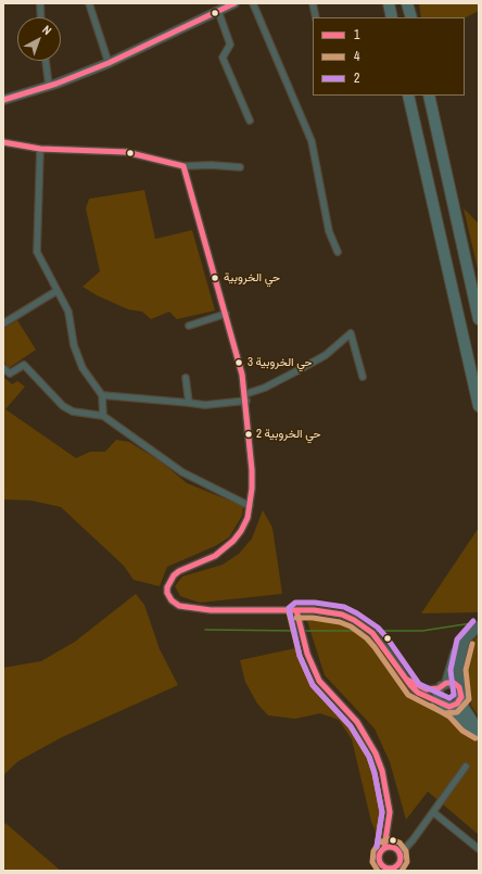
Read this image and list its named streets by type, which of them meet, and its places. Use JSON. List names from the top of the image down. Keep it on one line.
{"places":["حي الخروبية","حي الخروبية 3","حي الخروبية 2"],"lines":["transit line 1","transit line 2","transit line 4"],"legend":["1","4","2"],"north":"top right"}
